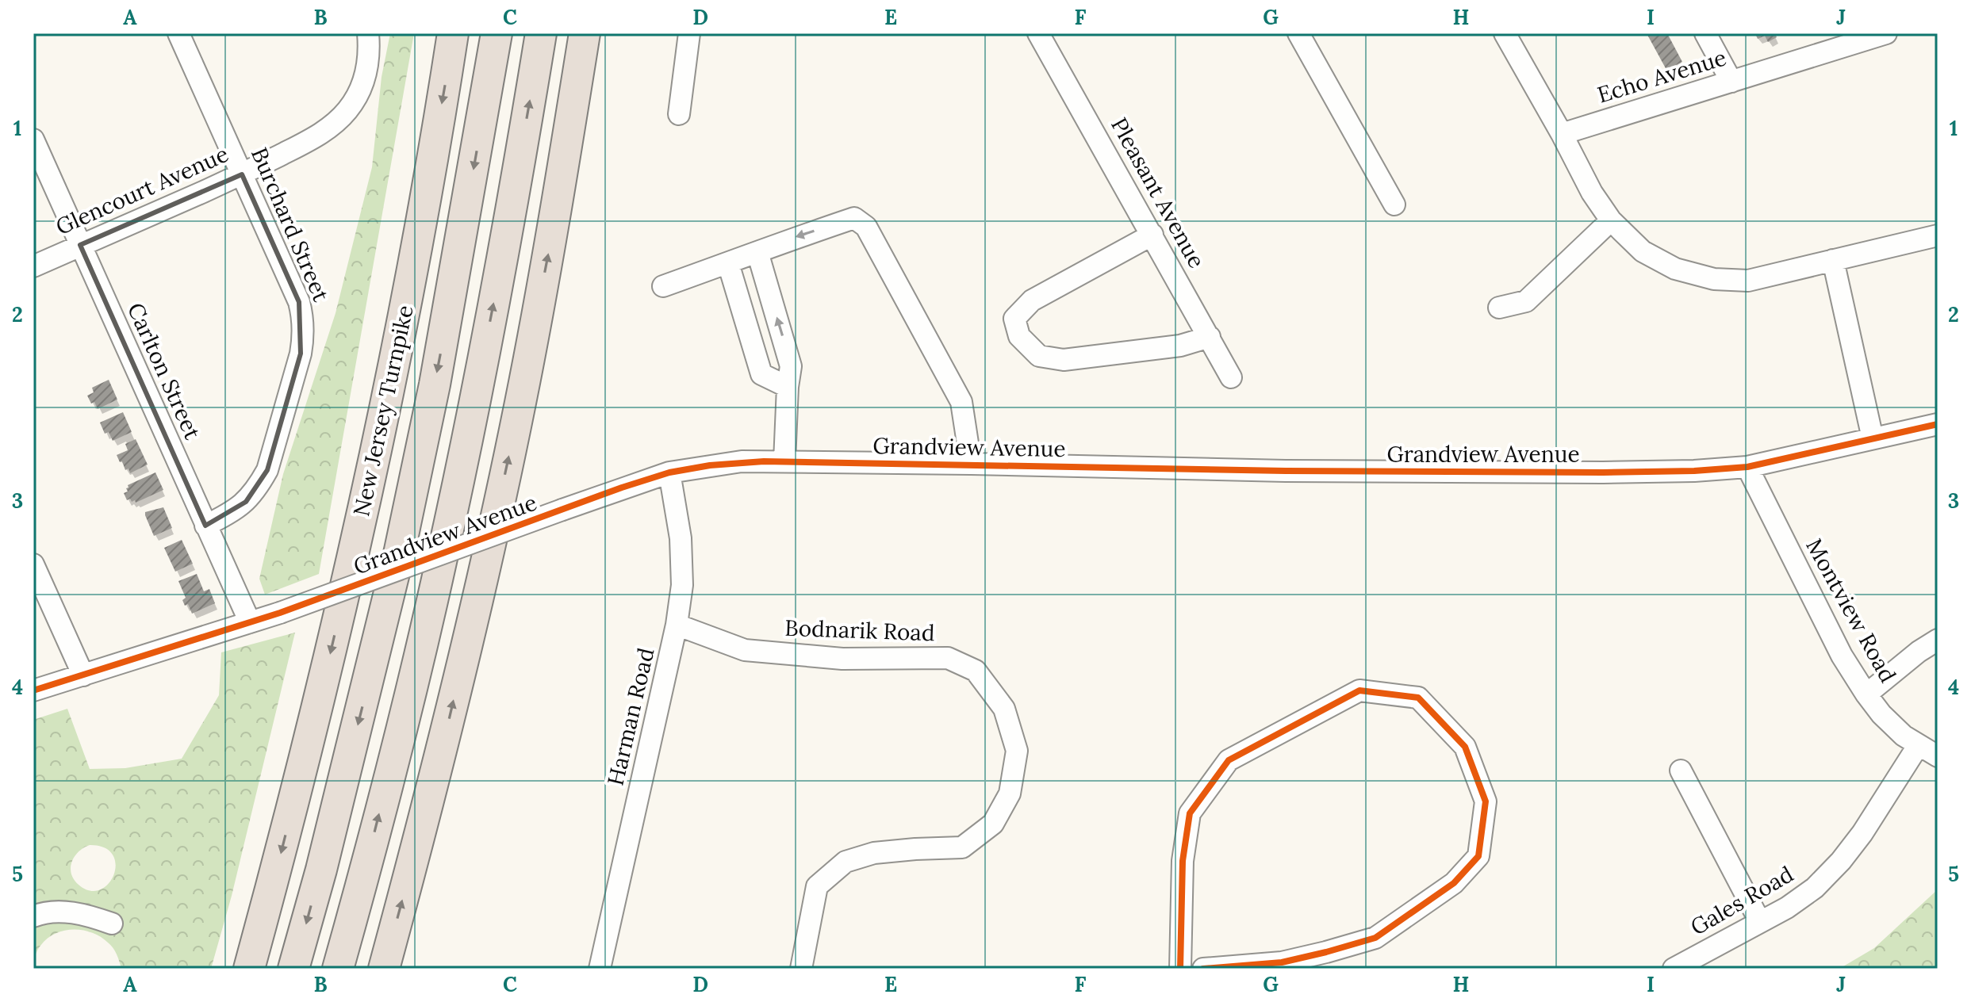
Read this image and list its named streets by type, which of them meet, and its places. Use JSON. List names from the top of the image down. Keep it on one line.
{"streets":{"highway":["New Jersey Turnpike"],"street":["Echo Avenue","Glencourt Avenue","Pleasant Avenue","Burchard Street","Carlton Street","Grandview Avenue","Montview Road","Bodnarik Road","Harman Road","Gales Road"]},"crossings":[["Glencourt Avenue","Burchard Street"],["Glencourt Avenue","Carlton Street"],["Burchard Street","Carlton Street"],["Carlton Street","Grandview Avenue"],["Grandview Avenue","Montview Road"],["Grandview Avenue","Harman Road"],["Montview Road","Gales Road"],["Bodnarik Road","Harman Road"]],"grid":{"columns":["A","B","C","D","E","F","G","H","I","J"],"rows":["1","2","3","4","5"]}}
